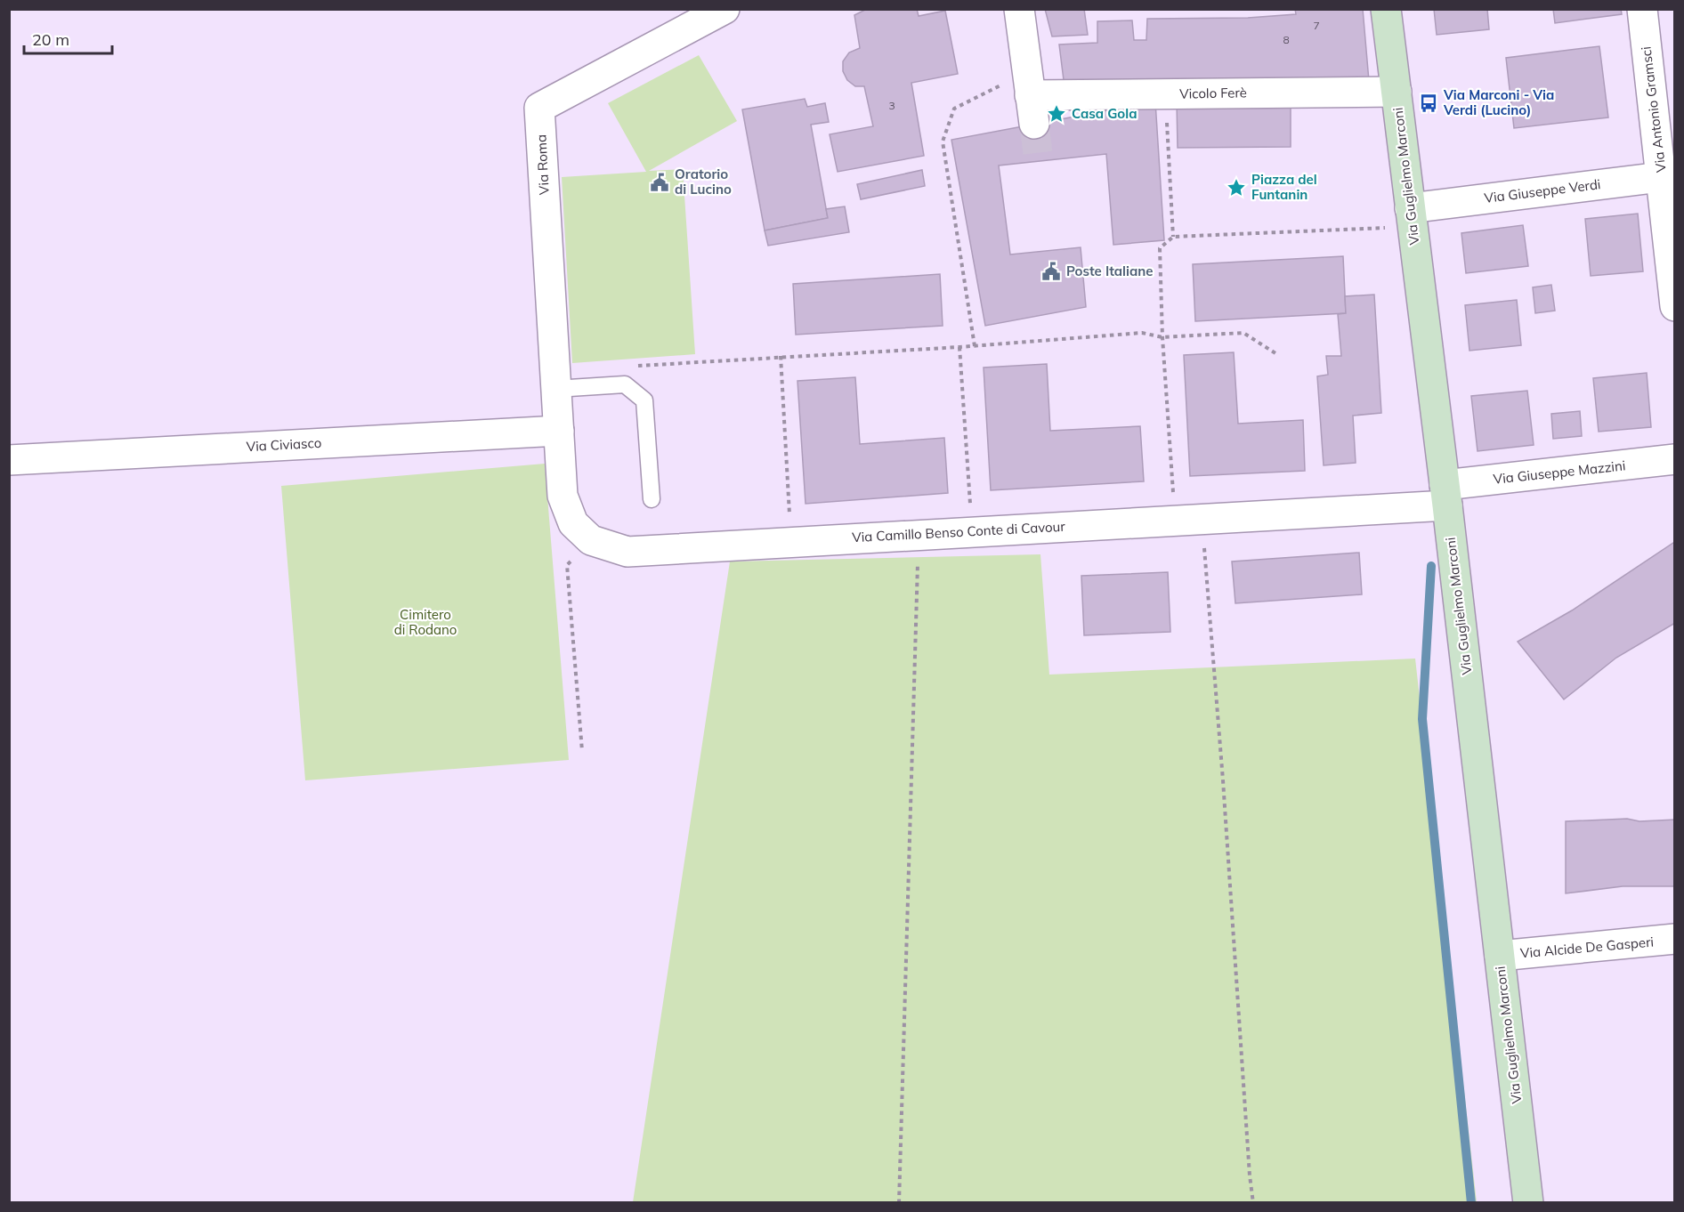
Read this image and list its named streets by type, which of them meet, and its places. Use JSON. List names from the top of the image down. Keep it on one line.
{"streets":{"street":["Vicolo Ferè","Via Antonio Gramsci","Via Roma","Via Guglielmo Marconi","Via Giuseppe Verdi","Via Civiasco","Via Giuseppe Mazzini","Via Camillo Benso Conte di Cavour","Via Alcide De Gasperi"]},"crossings":[["Vicolo Ferè","Via Guglielmo Marconi"],["Via Antonio Gramsci","Via Giuseppe Verdi"],["Via Roma","Via Civiasco"],["Via Roma","Via Camillo Benso Conte di Cavour"],["Via Guglielmo Marconi","Via Giuseppe Verdi"],["Via Guglielmo Marconi","Via Giuseppe Mazzini"],["Via Guglielmo Marconi","Via Camillo Benso Conte di Cavour"],["Via Guglielmo Marconi","Via Alcide De Gasperi"],["Via Civiasco","Via Camillo Benso Conte di Cavour"],["Via Giuseppe Mazzini","Via Camillo Benso Conte di Cavour"]],"parks":["Cimitero di Rodano"],"places":{"bus stop":["Via Marconi - Via Verdi (Lucino)"],"place":["Casa Gola","Piazza del Funtanin"],"public building":["Oratorio di Lucino","Poste Italiane"]},"house_numbers":["7","8","3"],"scale_bar":"20 m"}
